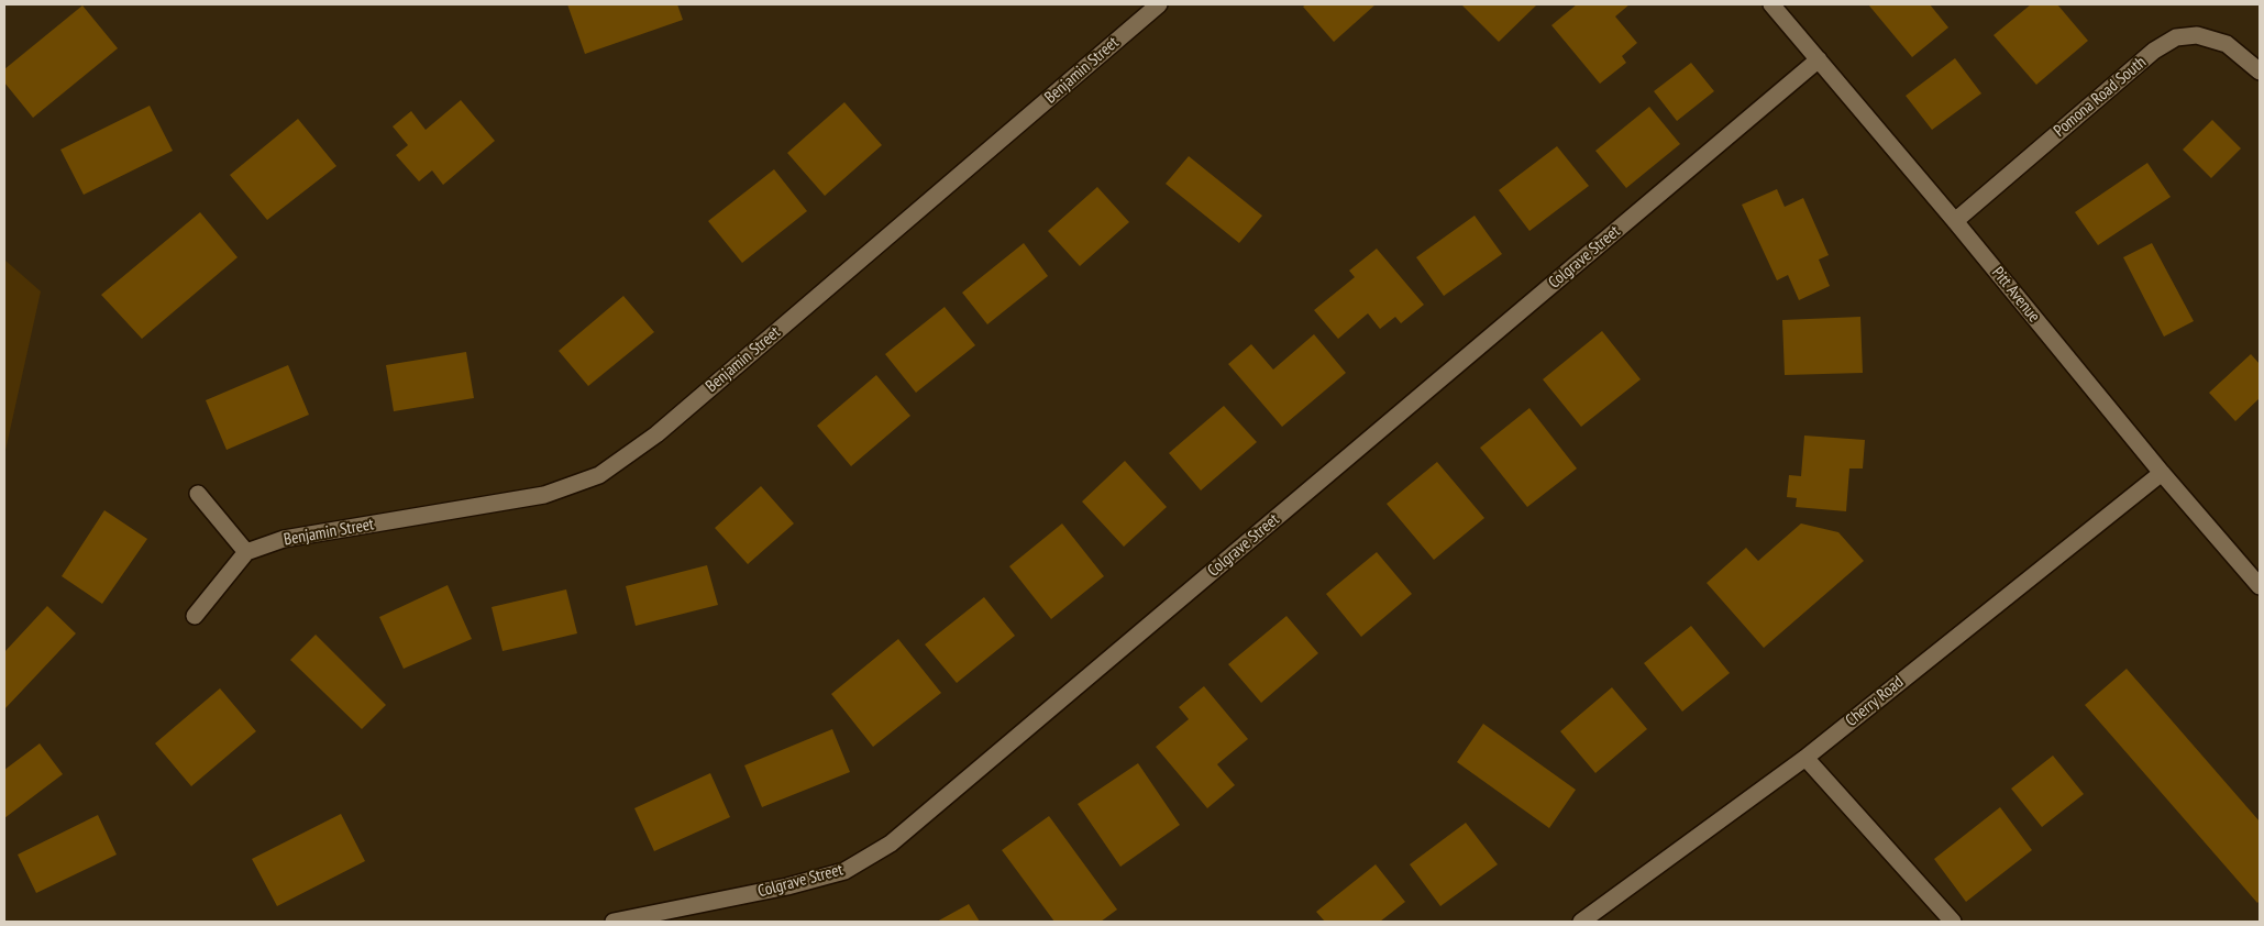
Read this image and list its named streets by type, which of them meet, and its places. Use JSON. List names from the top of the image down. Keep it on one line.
{"streets":{"street":["Benjamin Street","Pomona Road South","Colgrave Street","Pitt Avenue","Cherry Road"]},"crossings":[["Pomona Road South","Pitt Avenue"],["Colgrave Street","Pitt Avenue"],["Pitt Avenue","Cherry Road"]]}
